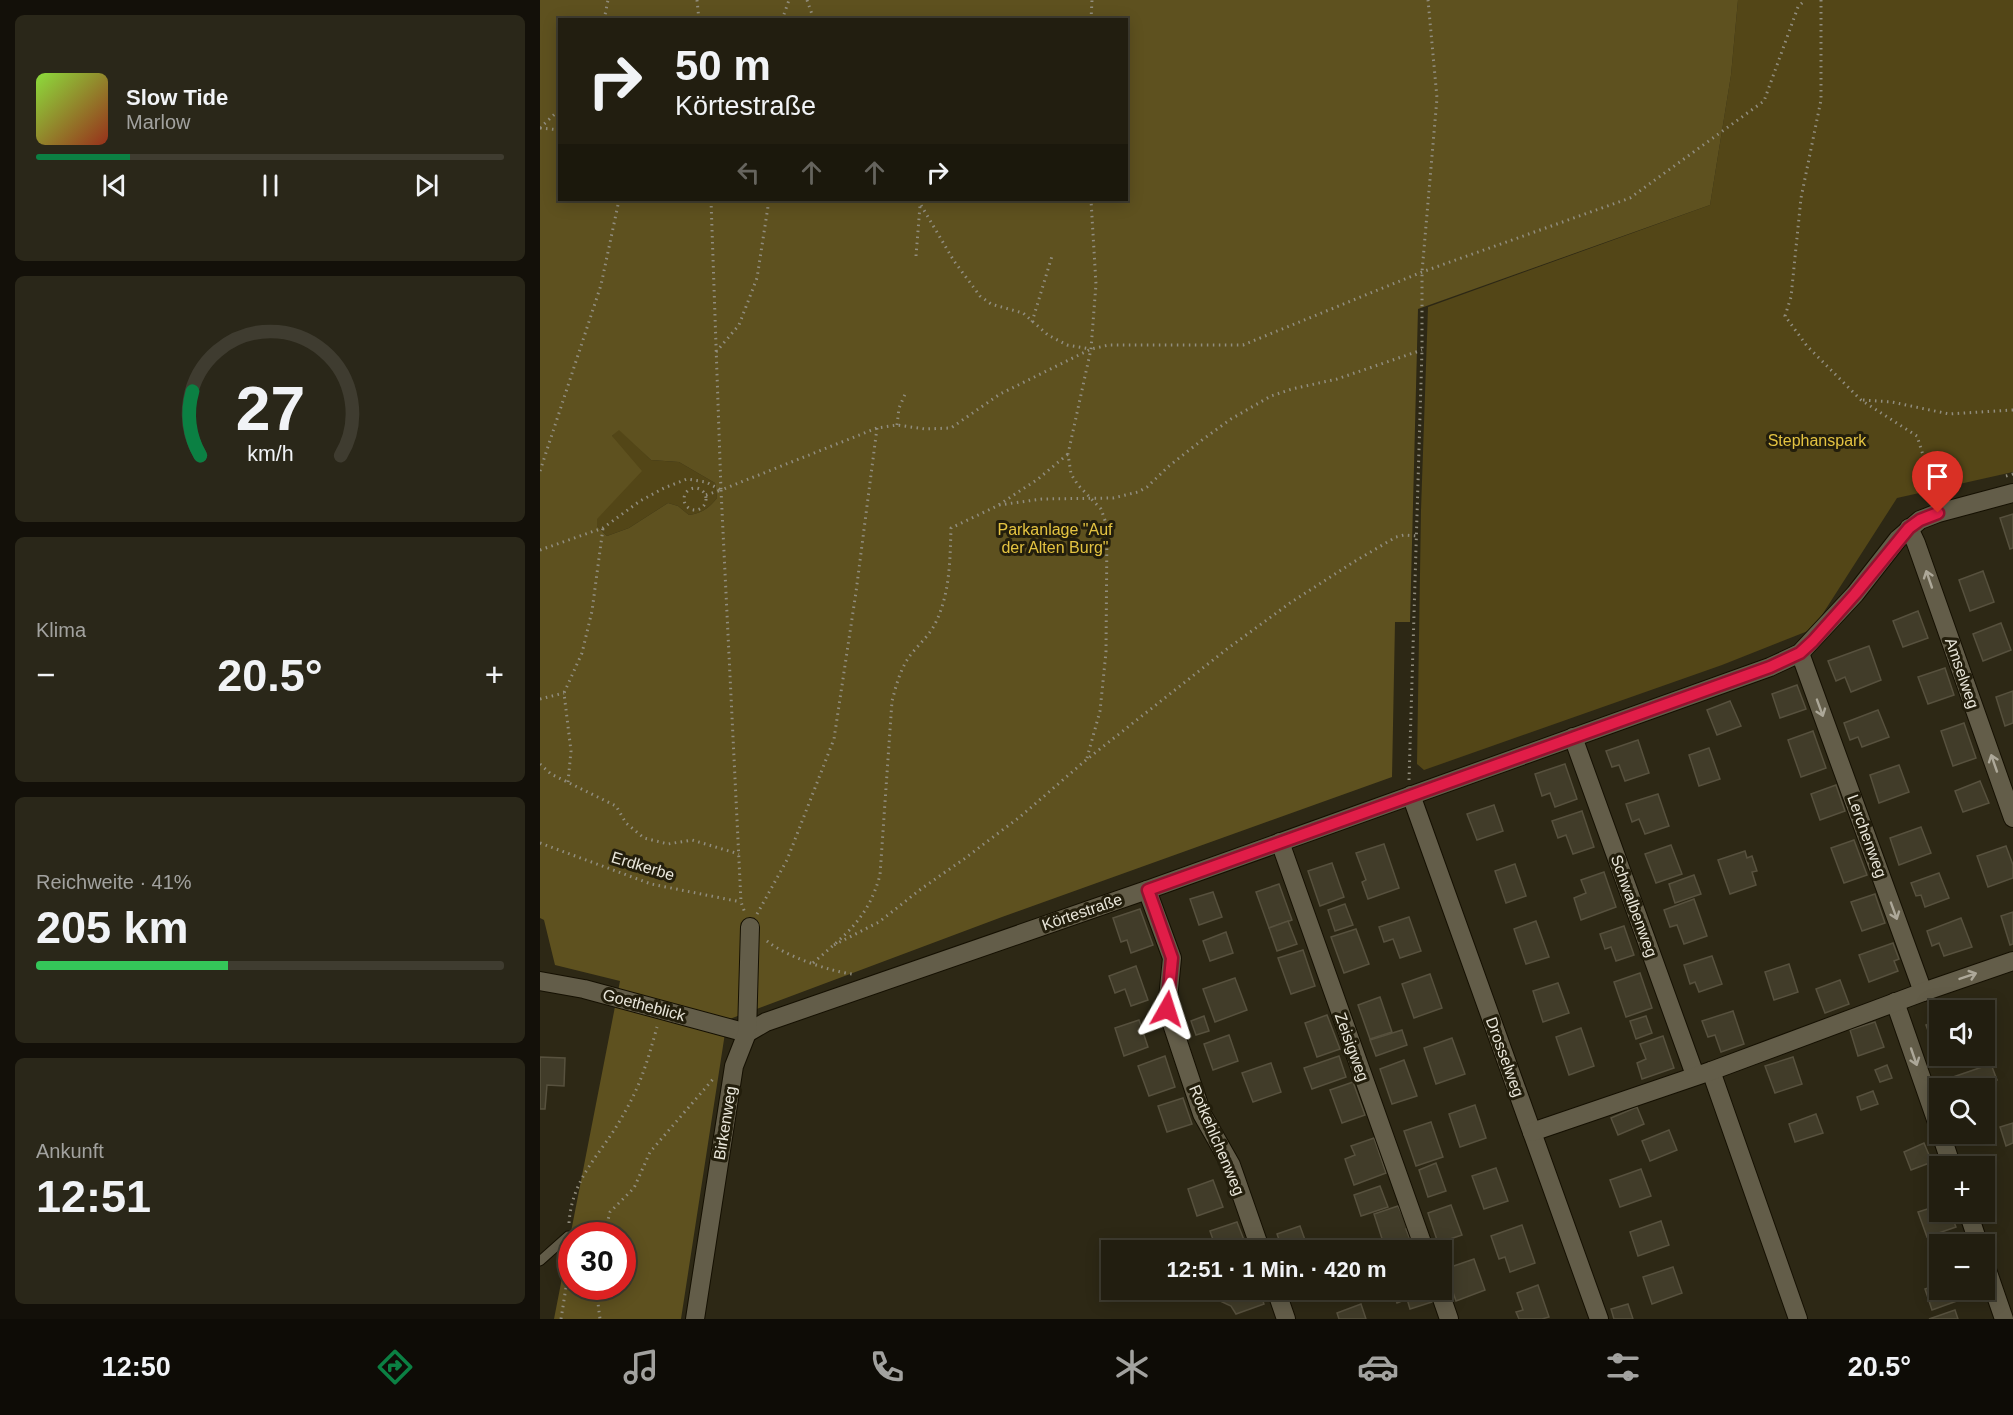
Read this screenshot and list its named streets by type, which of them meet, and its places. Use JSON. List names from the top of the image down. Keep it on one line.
{"streets":{"street":["Amselweg","Lerchenweg","Schwalbenweg","Körtestraße","Goetheblick","Zeisigweg","Drosselweg","Birkenweg","Rotkehlchenweg"],"path":["Erdkerbe"]},"crossings":[["Amselweg","Körtestraße"],["Lerchenweg","Körtestraße"],["Schwalbenweg","Körtestraße"],["Körtestraße","Goetheblick"],["Körtestraße","Zeisigweg"],["Körtestraße","Drosselweg"],["Körtestraße","Birkenweg"],["Körtestraße","Rotkehlchenweg"],["Goetheblick","Birkenweg"]],"one_way":["Amselweg","Lerchenweg"],"parks":["Stephanspark","Parkanlage \"Auf der Alten Burg\""],"page":{"turn":["50 m","Körtestraße"],"song":["Slow Tide","Marlow"],"tile":["Klima",["Reichweite · 41%","205 km"],["Ankunft","12:51"]],"heat":["−","20.5°","+"],"map_buttons":["+","−"],"limit":"30","trip":"12:51 · 1 Min. · 420 m","tabs":["12:50","20.5°"],"gauge":["27","km/h"]}}
